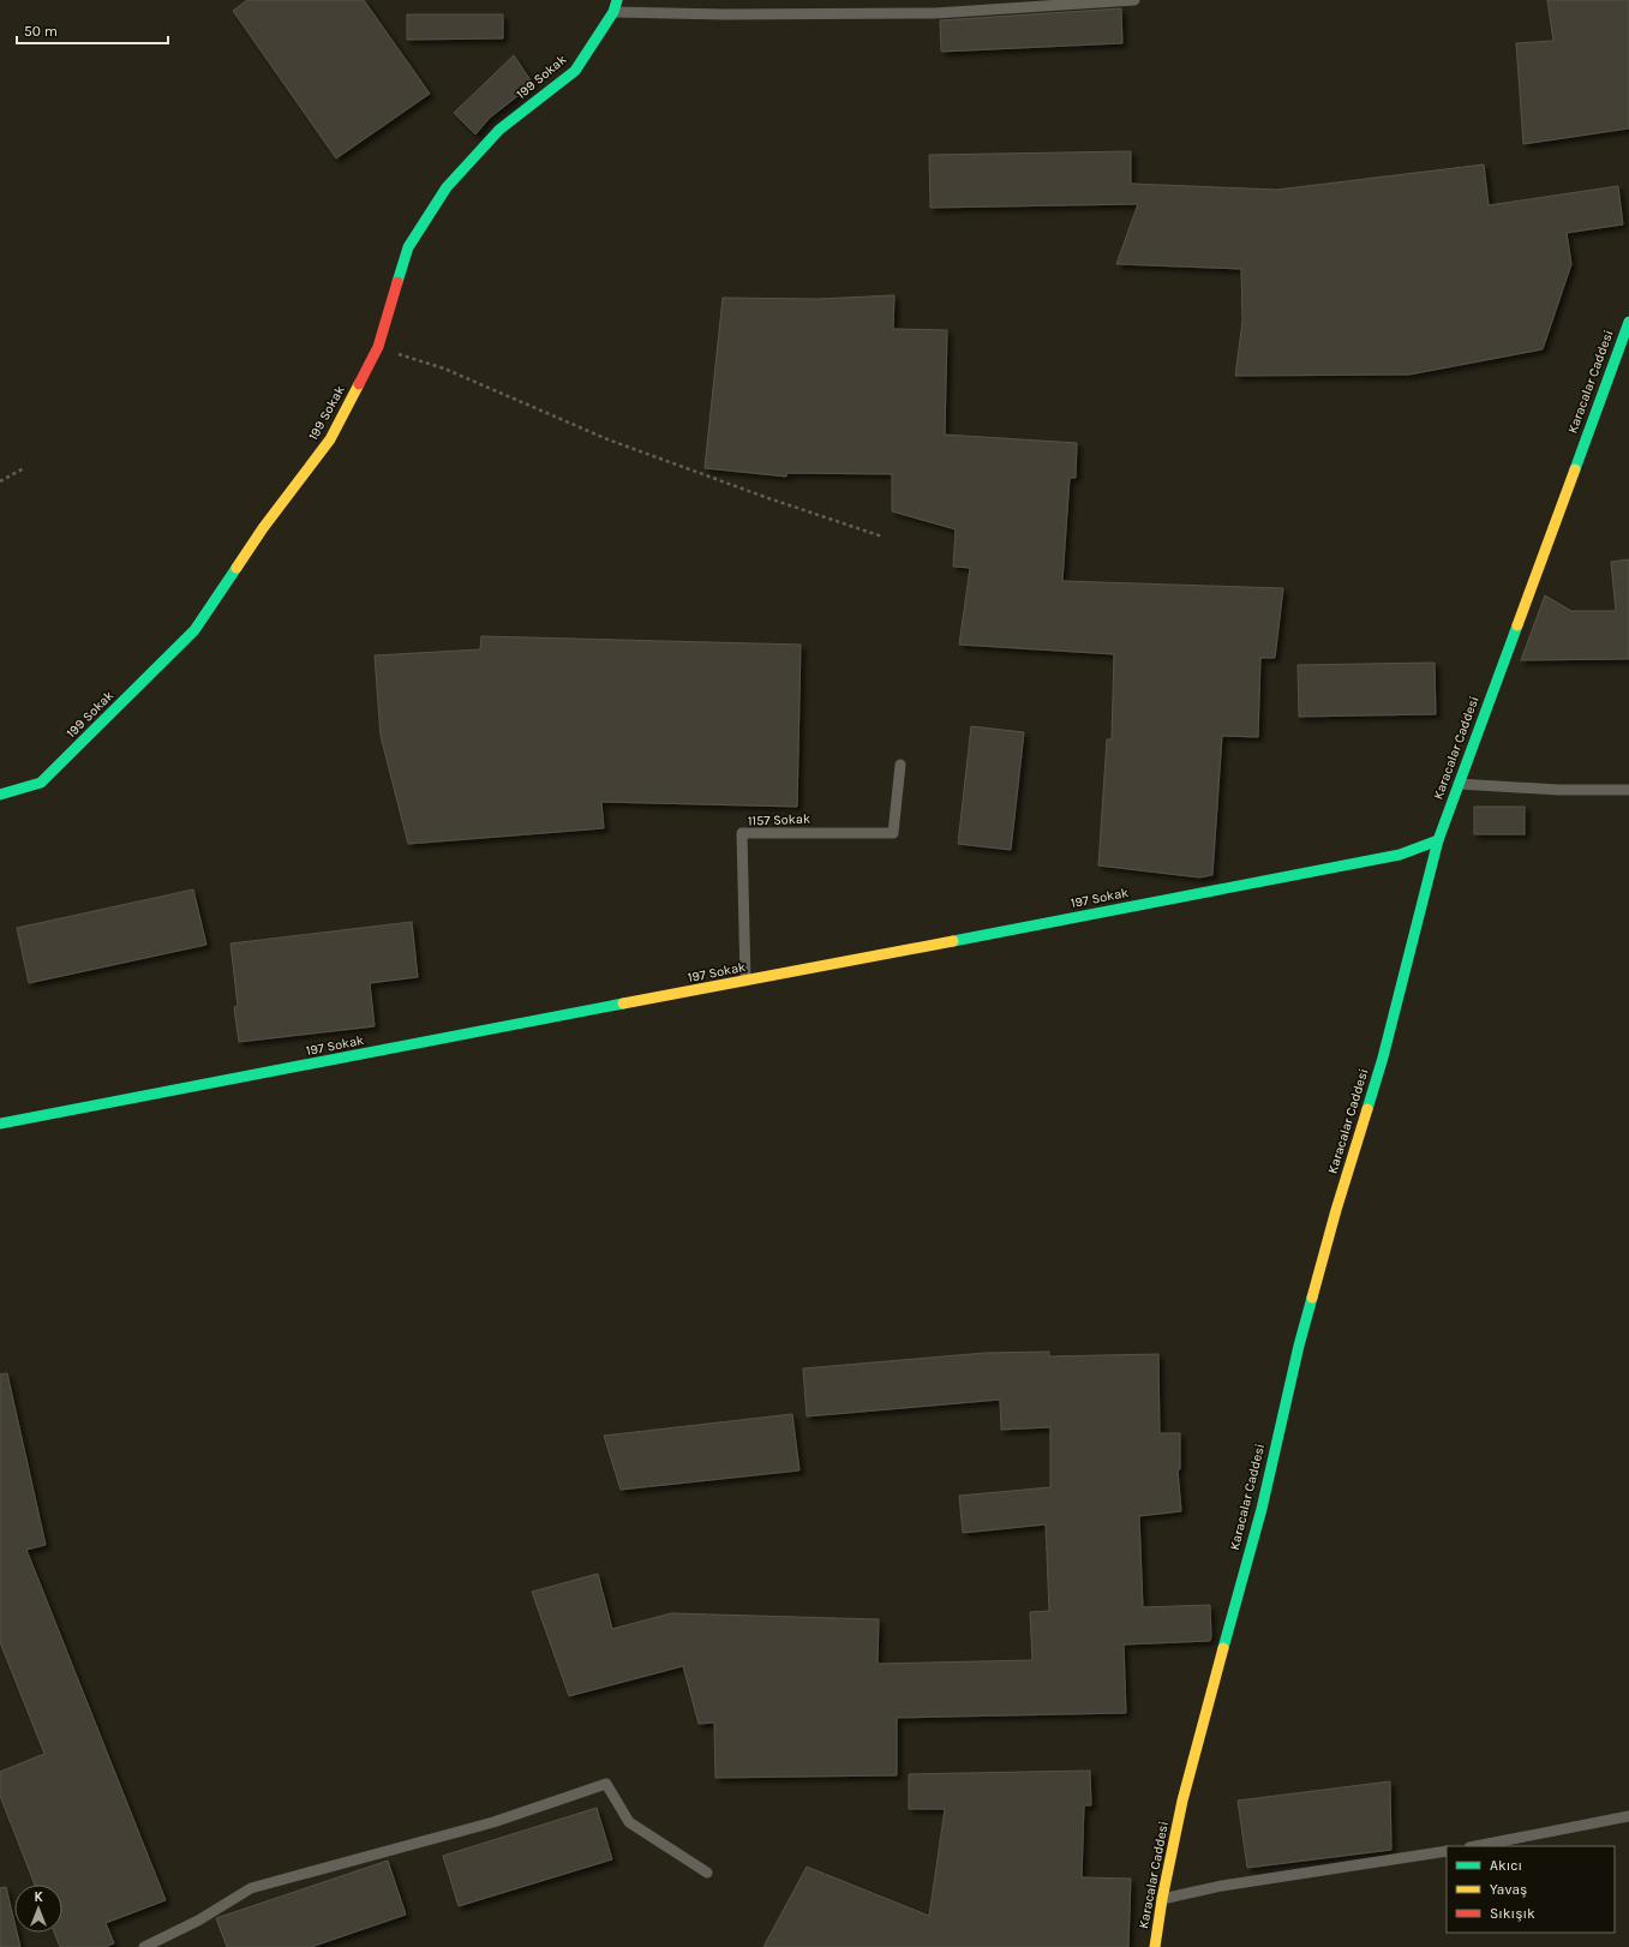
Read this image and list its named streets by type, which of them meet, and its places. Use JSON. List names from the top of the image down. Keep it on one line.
{"streets":{"street":["199 Sokak","Karacalar Caddesi","197 Sokak"],"lane":["1157 Sokak"]},"crossings":[["Karacalar Caddesi","197 Sokak"],["1157 Sokak","197 Sokak"]],"legend":["Akıcı","Yavaş","Sıkışık"],"scale_bar":"50 m","north":"top"}
